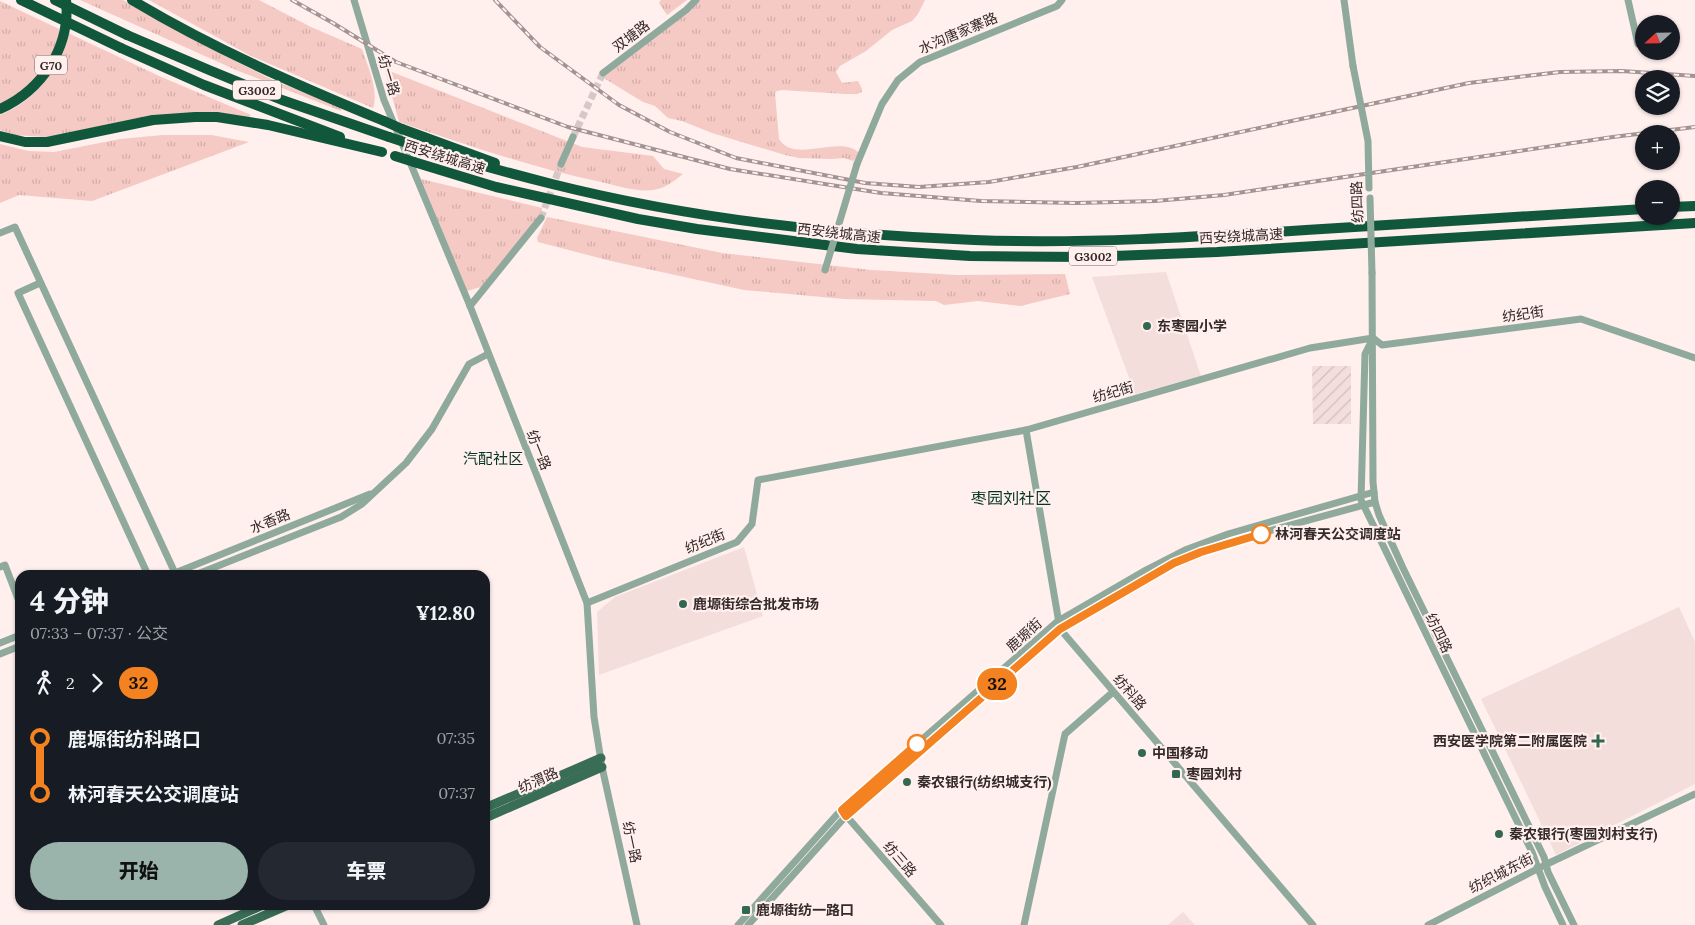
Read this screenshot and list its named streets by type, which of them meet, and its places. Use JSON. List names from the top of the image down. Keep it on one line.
{"streets":{"highway":["G70","G3002","西安绕城高速"],"main road":["纺渭路"],"street":["水沟唐家寨路","双塘路","纺一路","纺四路","纺纪街","水香路","鹿塬街","纺科路","纺三路","纺织城东街"]},"crossings":[["纺一路","纺纪街"],["纺一路","水香路"],["纺一路","纺渭路"],["纺四路","纺纪街"],["纺四路","鹿塬街"],["纺四路","纺织城东街"],["纺纪街","纺科路"],["鹿塬街","纺科路"],["鹿塬街","纺三路"]],"districts":["汽配社区","枣园刘社区"],"places":{"other":["东枣园小学","林河春天公交调度站","鹿塬街综合批发市场","中国移动","秦农银行(纺织城支行)","秦农银行(枣园刘村支行)"],"health":["西安医学院第二附属医院"],"transit":["枣园刘村","鹿塬街纺一路口"]},"lines":["bus line 32"],"north":"left","page":{"on_map":"32","map_buttons":["+","−"],"heading":["4 分钟","07:33 – 07:37 · 公交","¥12.80"],"legs":["2","32"],"list":[{"name":"鹿塬街纺科路口","value":"07:35"},{"name":"林河春天公交调度站","value":"07:37"}],"buttons":["开始","车票"]}}
